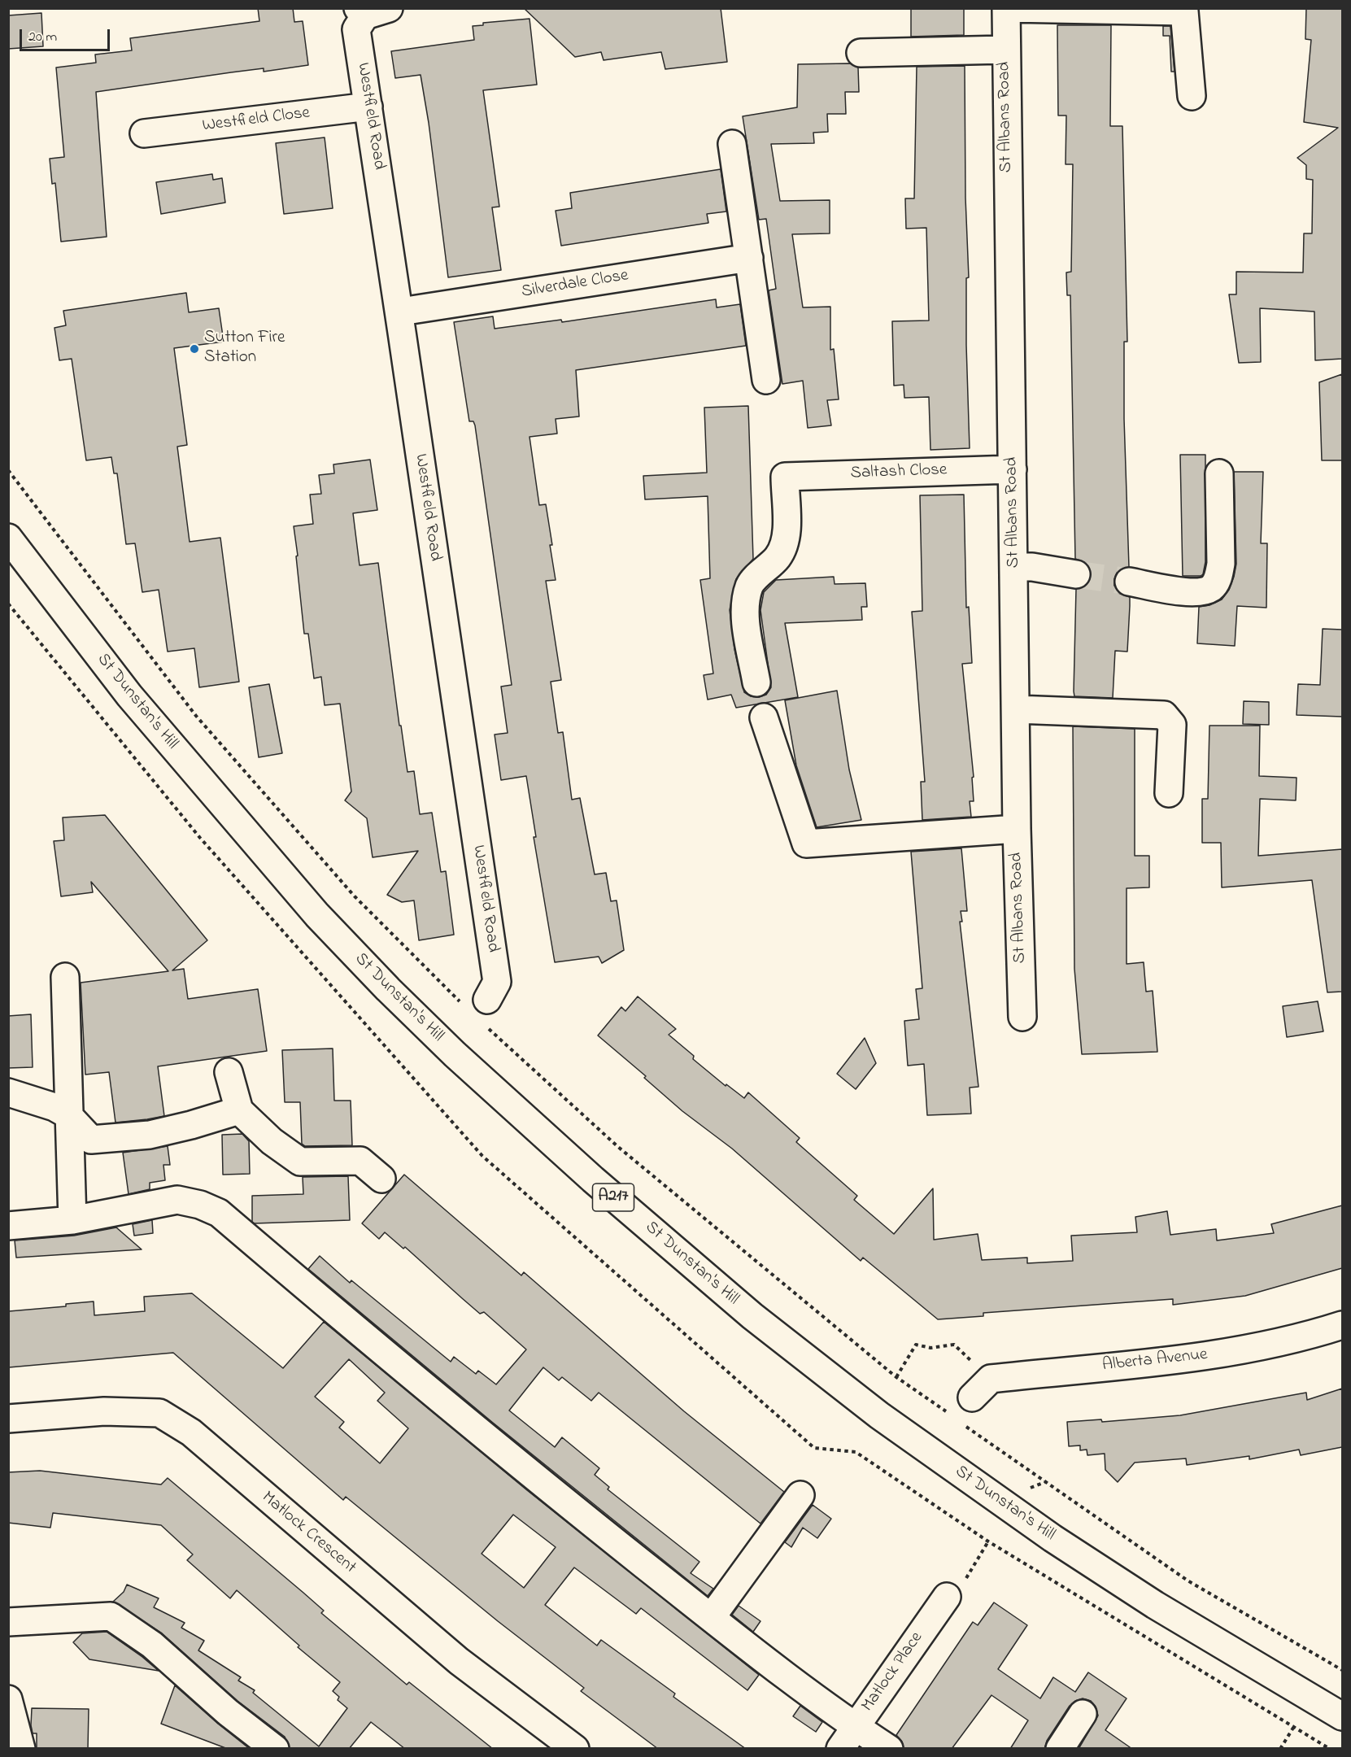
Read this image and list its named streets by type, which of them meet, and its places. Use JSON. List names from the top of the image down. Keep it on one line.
{"streets":{"main road":["Westfield Road","St Albans Road","Westfield Close","Silverdale Close","Saltash Close","St Dunstan's Hill","A217","Alberta Avenue","Matlock Crescent","Matlock Place"]},"crossings":[["Westfield Road","Westfield Close"],["Westfield Road","Silverdale Close"],["St Albans Road","Saltash Close"]],"places":["Sutton Fire Station"],"scale_bar":"20 m"}
